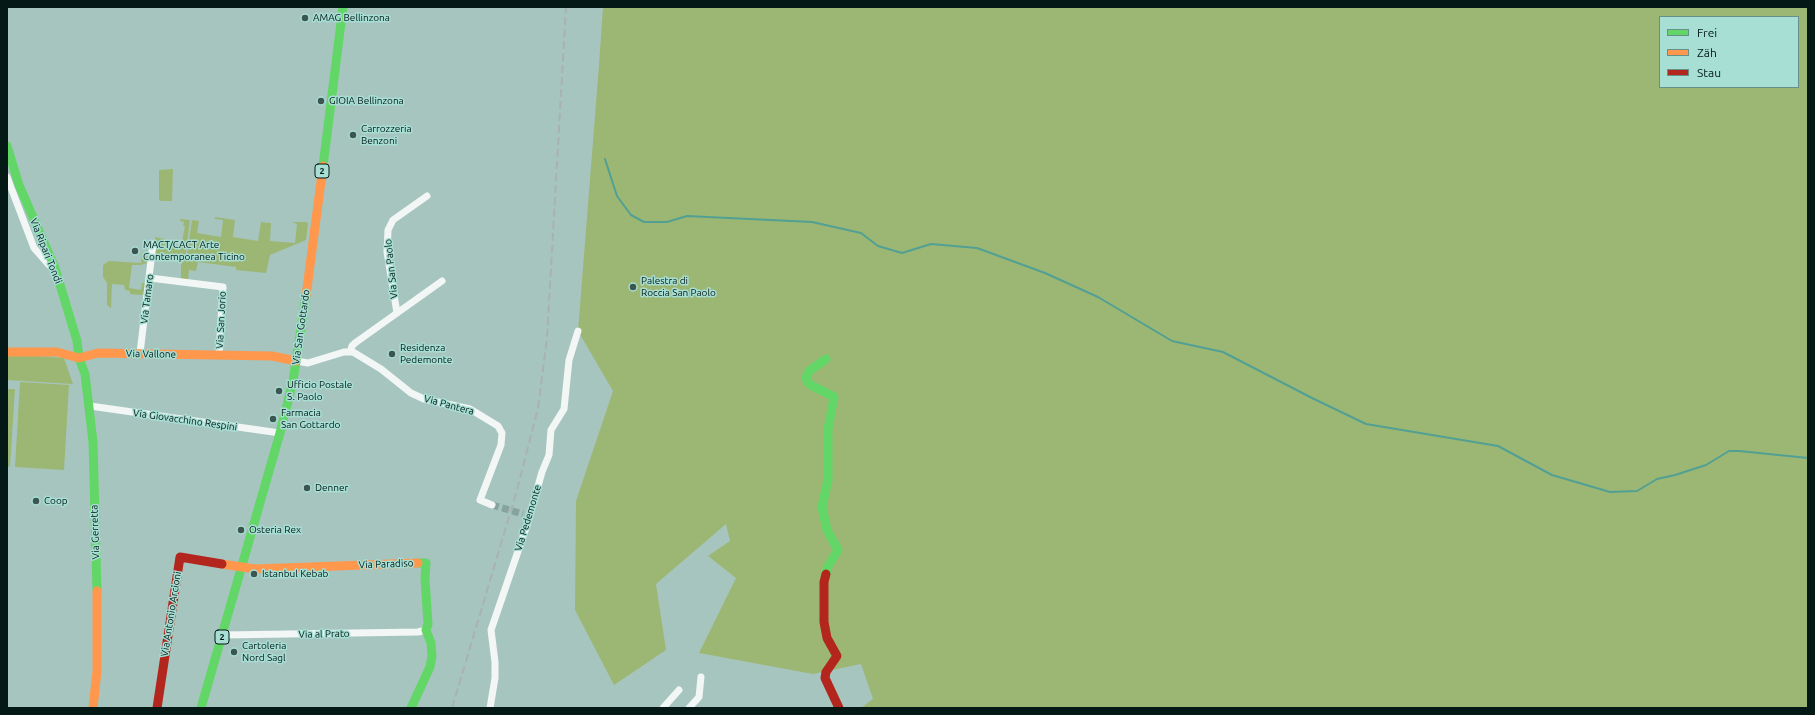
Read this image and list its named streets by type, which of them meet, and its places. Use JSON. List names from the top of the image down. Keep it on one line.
{"streets":{"street":["2","Via Ripari Tondi","Via San Paolo","Via Tamaro","Via San Jorio","Via San Gottardo","Via Vallone","Via Pantera","Via Giovacchino Respini","Via Pedemonte","Via Gerretta","Via Paradiso","Via Antonio Arcioni","Via al Prato"]},"crossings":[["Via Ripari Tondi","Via Vallone"],["Via Ripari Tondi","Via Gerretta"],["Via Tamaro","Via San Jorio"],["Via Tamaro","Via Vallone"],["Via San Jorio","Via Vallone"],["Via San Gottardo","Via Vallone"],["Via San Gottardo","Via Giovacchino Respini"],["Via San Gottardo","Via Paradiso"],["Via San Gottardo","Via Antonio Arcioni"],["Via San Gottardo","Via al Prato"],["Via Vallone","Via Gerretta"],["Via Giovacchino Respini","Via Gerretta"],["Via Paradiso","Via Antonio Arcioni"],["Via Paradiso","Via al Prato"]],"places":["AMAG Bellinzona","GIOIA Bellinzona","Carrozzeria Benzoni","MACT/CACT Arte Contemporanea Ticino","Palestra di Roccia San Paolo","Residenza Pedemonte","Ufficio Postale S. Paolo","Farmacia San Gottardo","Denner","Coop","Osteria Rex","Istanbul Kebab","Cartoleria Nord Sagl"],"legend":["Frei","Zäh","Stau"]}
